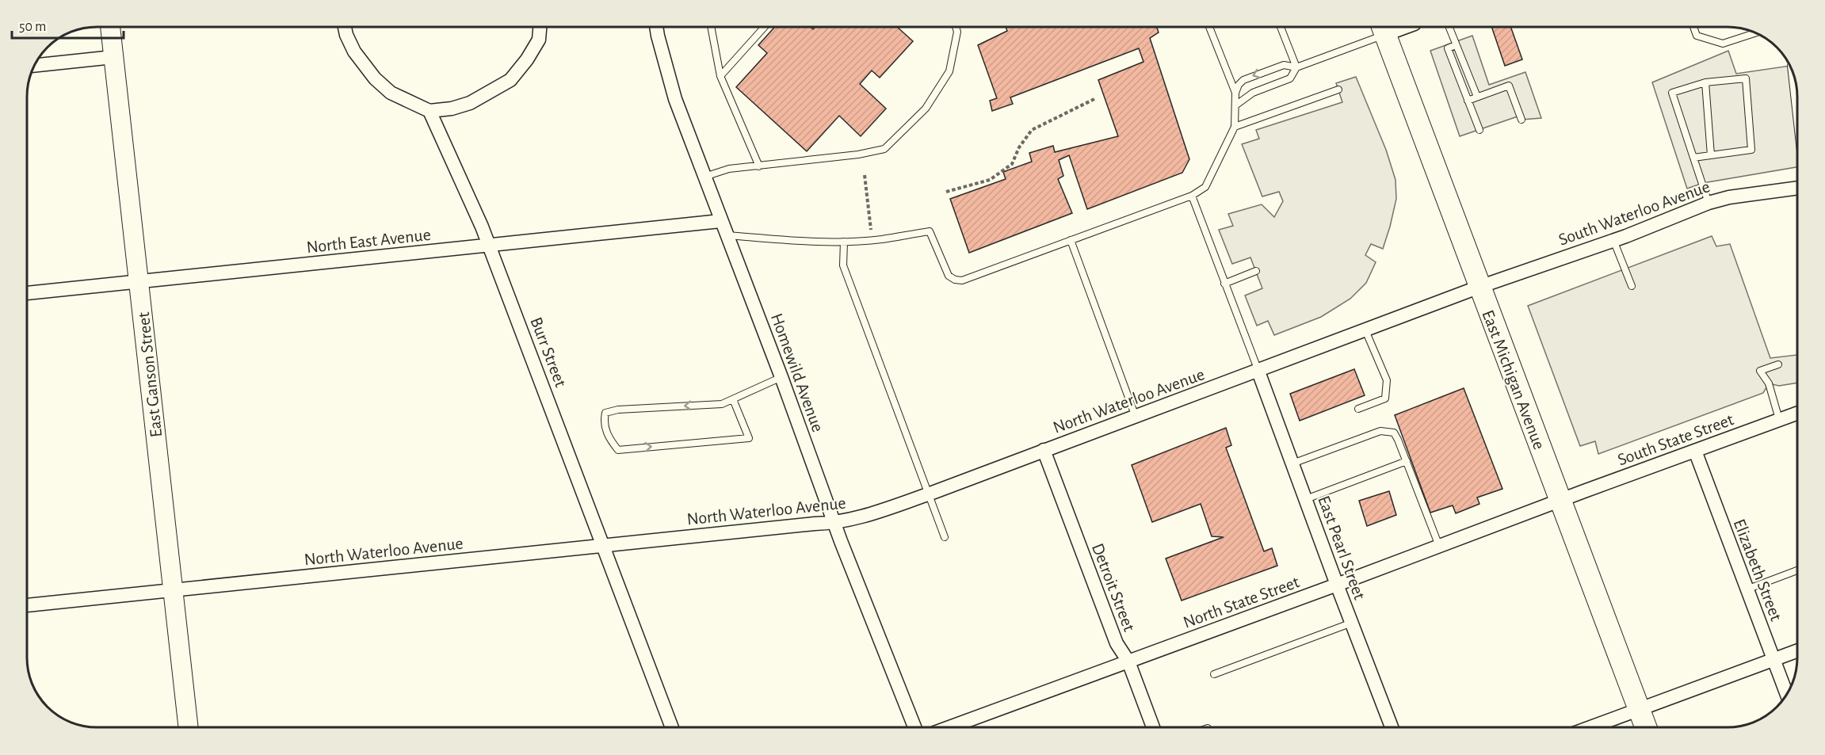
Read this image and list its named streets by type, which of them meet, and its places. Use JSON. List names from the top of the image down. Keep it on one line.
{"streets":{"main road":["East Michigan Avenue"],"street":["South Waterloo Avenue","North East Avenue","Burr Street","Homewild Avenue","East Ganson Street","North Waterloo Avenue","South State Street","East Pearl Street","Elizabeth Street","Detroit Street","North State Street"]},"crossings":[["South Waterloo Avenue","East Michigan Avenue"],["South Waterloo Avenue","North Waterloo Avenue"],["North East Avenue","Burr Street"],["North East Avenue","Homewild Avenue"],["North East Avenue","East Ganson Street"],["Burr Street","North Waterloo Avenue"],["Homewild Avenue","North Waterloo Avenue"],["East Ganson Street","North Waterloo Avenue"],["East Michigan Avenue","North Waterloo Avenue"],["East Michigan Avenue","South State Street"],["East Michigan Avenue","North State Street"],["North Waterloo Avenue","East Pearl Street"],["North Waterloo Avenue","Detroit Street"],["South State Street","Elizabeth Street"],["South State Street","North State Street"],["East Pearl Street","North State Street"],["Detroit Street","North State Street"]],"scale_bar":"50 m"}
